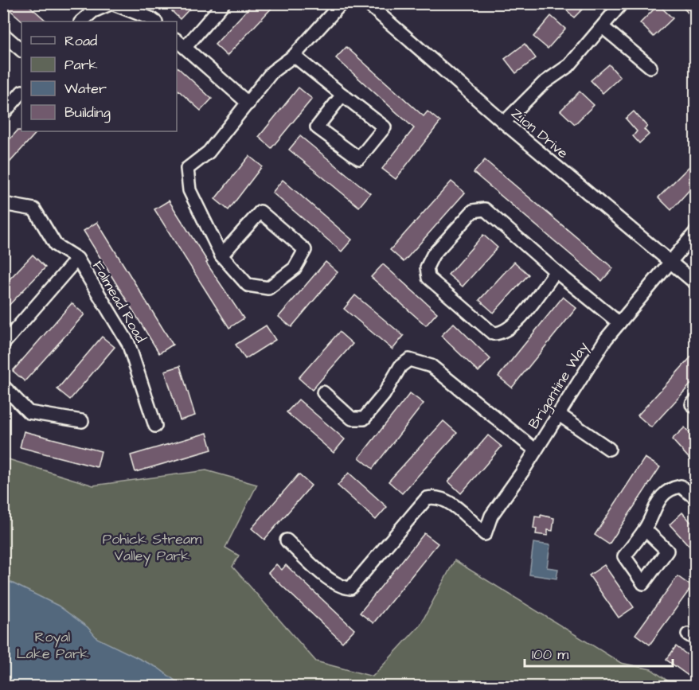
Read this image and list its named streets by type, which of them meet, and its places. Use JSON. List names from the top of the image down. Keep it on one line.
{"streets":{"street":["Zion Drive","Falmead Road","Brigantine Way"]},"crossings":[["Zion Drive","Brigantine Way"]],"parks":["Pohick Stream Valley Park","Royal Lake Park"],"legend":["Road","Park","Water","Building"],"scale_bar":"100 m"}
